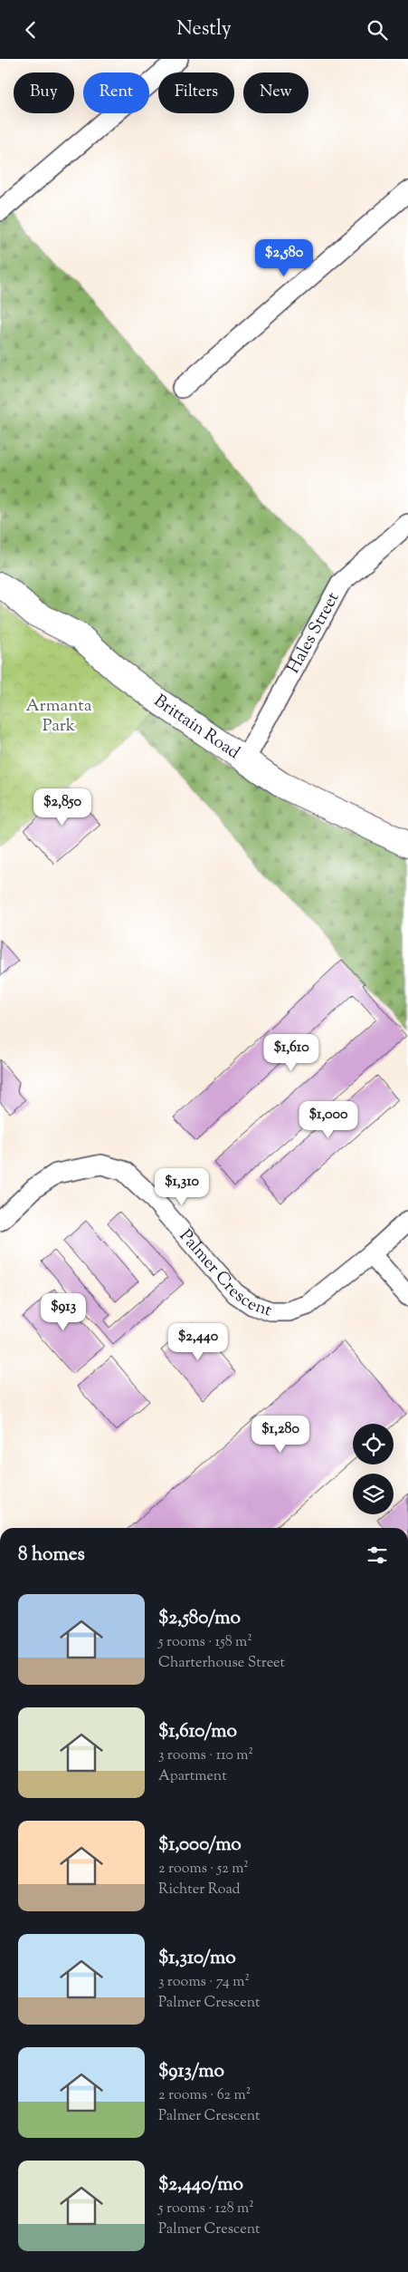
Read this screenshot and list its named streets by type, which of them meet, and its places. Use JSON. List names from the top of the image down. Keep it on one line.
{"streets":{"main road":["Brittain Road"],"street":["Hales Street","Palmer Crescent"]},"crossings":[["Hales Street","Brittain Road"]],"parks":["Armanta Park"],"page":{"header":"Nestly","chip":["Buy","Rent","Filters","New"],"price":["$2,580","$2,850","$1,610","$1,000","$1,310","$913","$2,440","$1,280"],"heading":"8 homes","list":[{"name":"$2,580/mo","note":"5 rooms · 158 m² · Charterhouse Street"},{"name":"$1,610/mo","note":"3 rooms · 110 m² · Apartment"},{"name":"$1,000/mo","note":"2 rooms · 52 m² · Richter Road"},{"name":"$1,310/mo","note":"3 rooms · 74 m² · Palmer Crescent"},{"name":"$913/mo","note":"2 rooms · 62 m² · Palmer Crescent"},{"name":"$2,440/mo","note":"5 rooms · 128 m² · Palmer Crescent"}]}}
